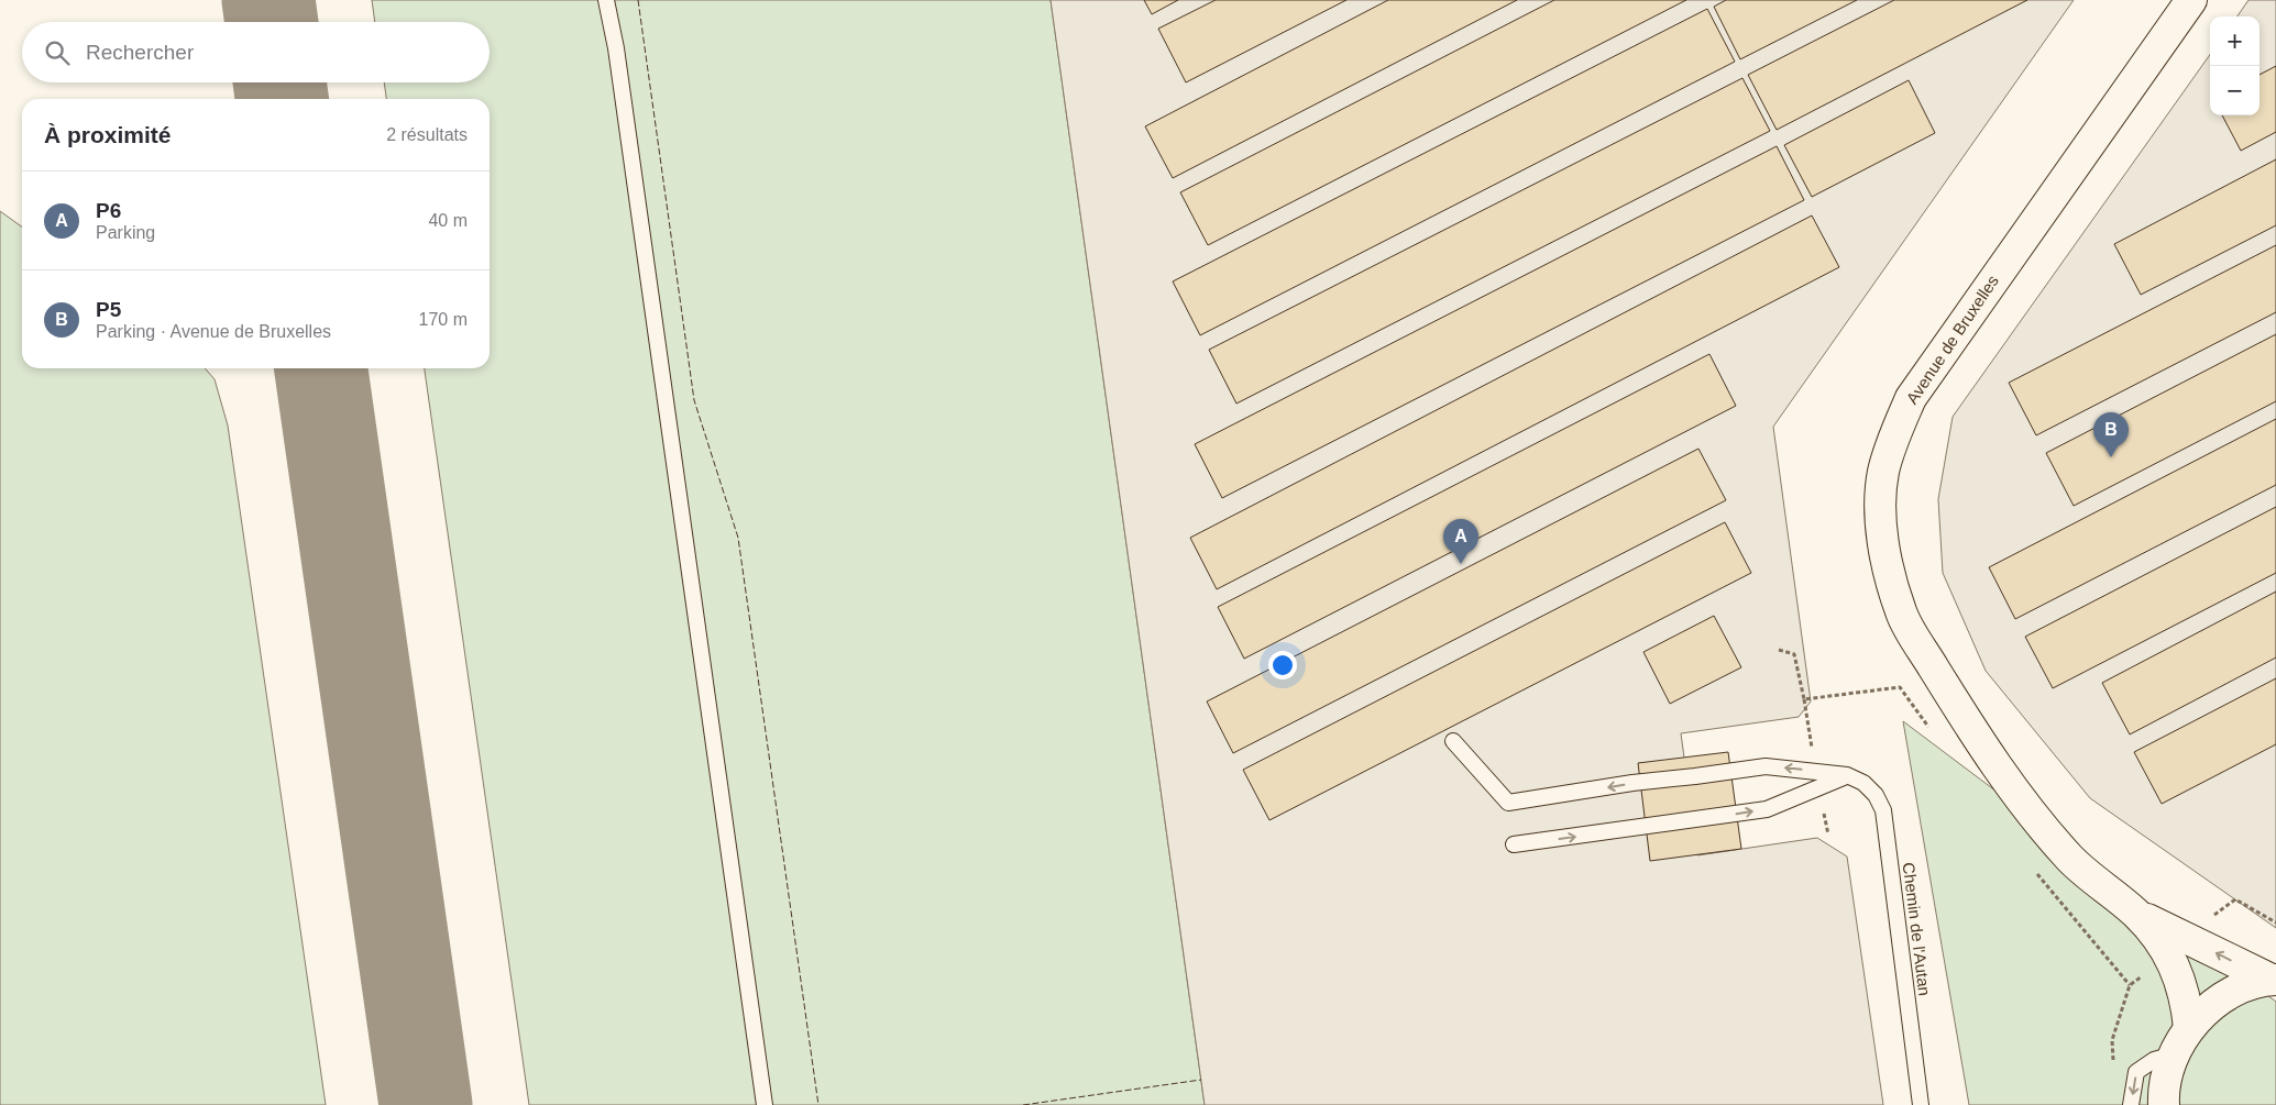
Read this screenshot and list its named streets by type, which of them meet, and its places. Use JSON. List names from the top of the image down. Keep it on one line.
{"streets":{"street":["Avenue de Bruxelles"],"lane":["Chemin de l'Autan"]},"page":{"map_buttons":["+","−"],"search":"Rechercher","heading":["À proximité","2 résultats"],"list":[{"mark":"A","name":"P6","note":"Parking","value":"40 m"},{"mark":"B","name":"P5","note":"Parking · Avenue de Bruxelles","value":"170 m"}],"pins":["B","A"]}}
